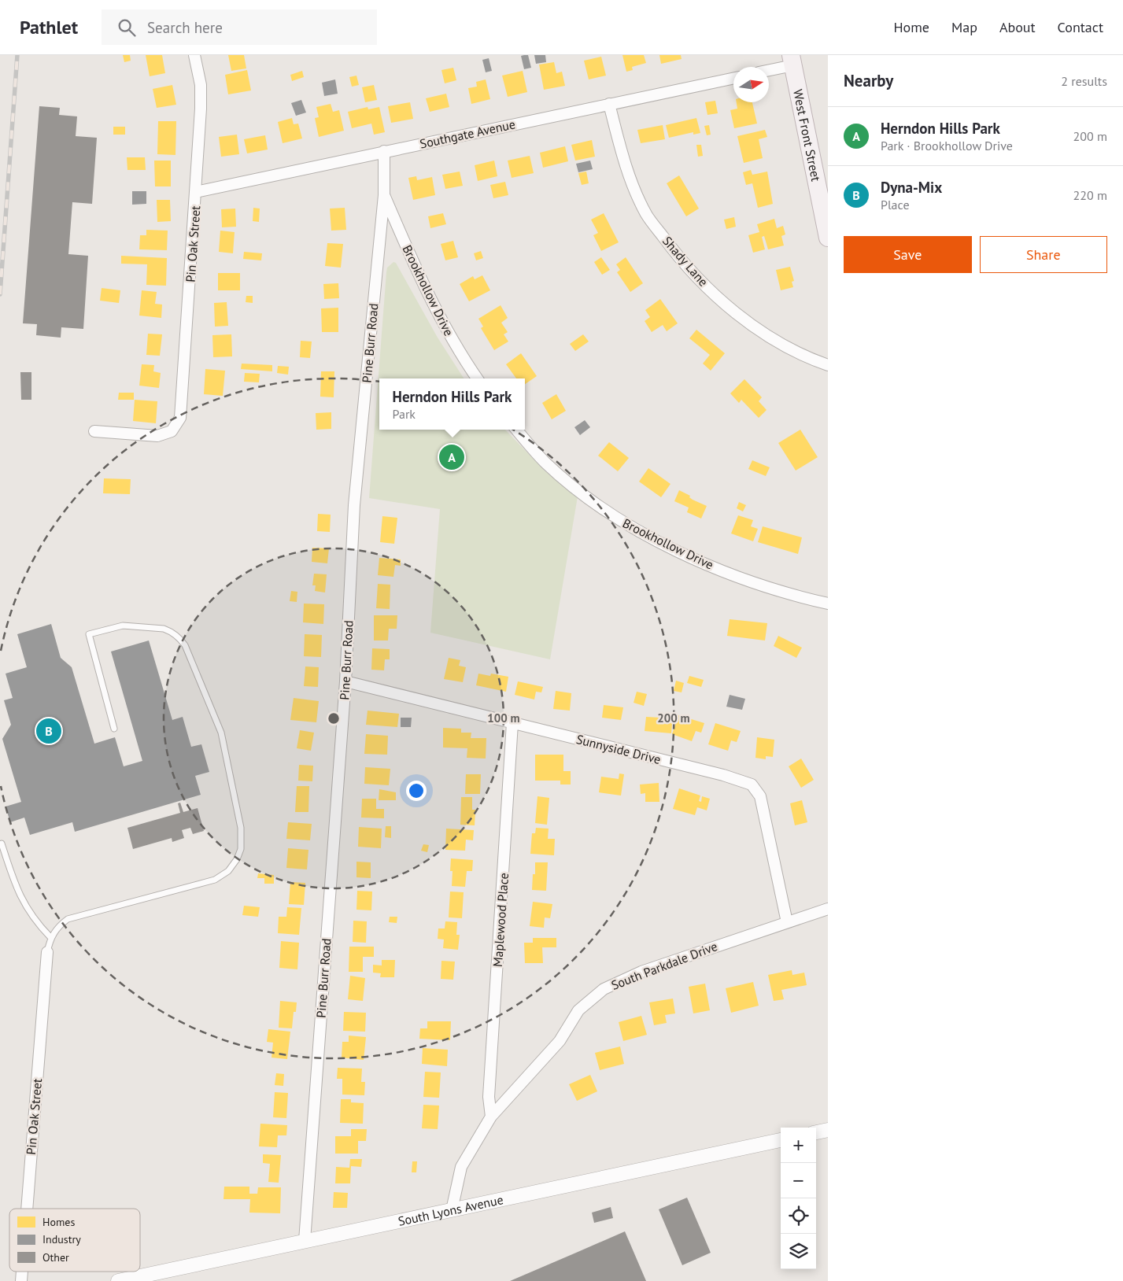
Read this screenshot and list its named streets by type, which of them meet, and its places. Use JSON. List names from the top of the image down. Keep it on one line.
{"streets":{"main road":["West Front Street"],"street":["Southgate Avenue","Pin Oak Street","Shady Lane","Brookhollow Drive","Pine Burr Road","Sunnyside Drive","Maplewood Place","South Parkdale Drive","South Lyons Avenue"]},"crossings":[["Southgate Avenue","Pin Oak Street"],["Southgate Avenue","Shady Lane"],["Southgate Avenue","Pine Burr Road"],["Brookhollow Drive","Pine Burr Road"],["Pine Burr Road","Sunnyside Drive"],["Pine Burr Road","South Lyons Avenue"],["Sunnyside Drive","Maplewood Place"],["Sunnyside Drive","South Parkdale Drive"],["Maplewood Place","South Parkdale Drive"],["South Parkdale Drive","South Lyons Avenue"]],"legend":["Homes","Industry","Other"],"north":"right","page":{"header":"Pathlet","search":"Search here","nav":["Home","Map","About","Contact"],"heading":["Nearby","2 results"],"list":[{"mark":"A","name":"Herndon Hills Park","note":"Park · Brookhollow Drive","value":"200 m"},{"mark":"B","name":"Dyna-Mix","note":"Place","value":"220 m"}],"buttons":["Save","Share"],"popup":["Herndon Hills Park","Park"],"pins":["A","B"],"map_buttons":["+","−"]},"rings":["100 m","200 m"]}
